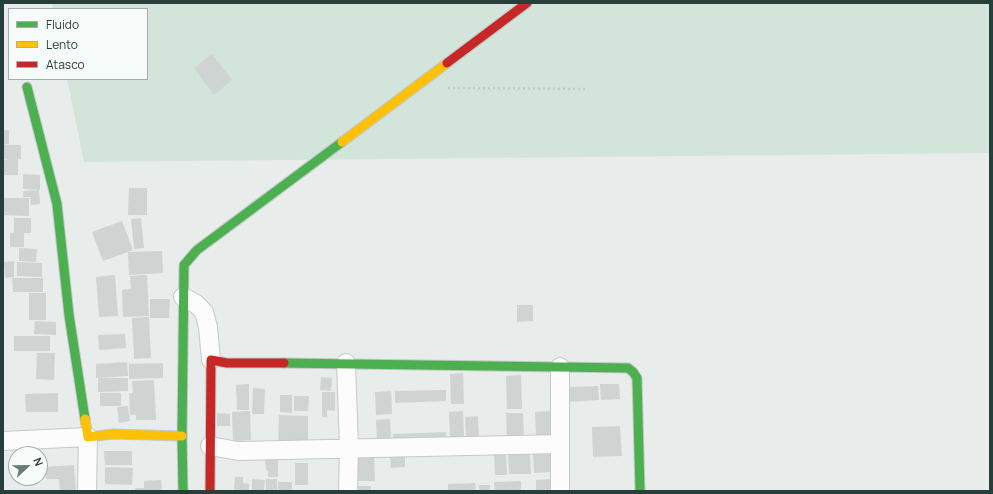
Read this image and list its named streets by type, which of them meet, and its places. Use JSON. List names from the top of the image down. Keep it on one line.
{"legend":["Fluido","Lento","Atasco"],"north":"right"}
